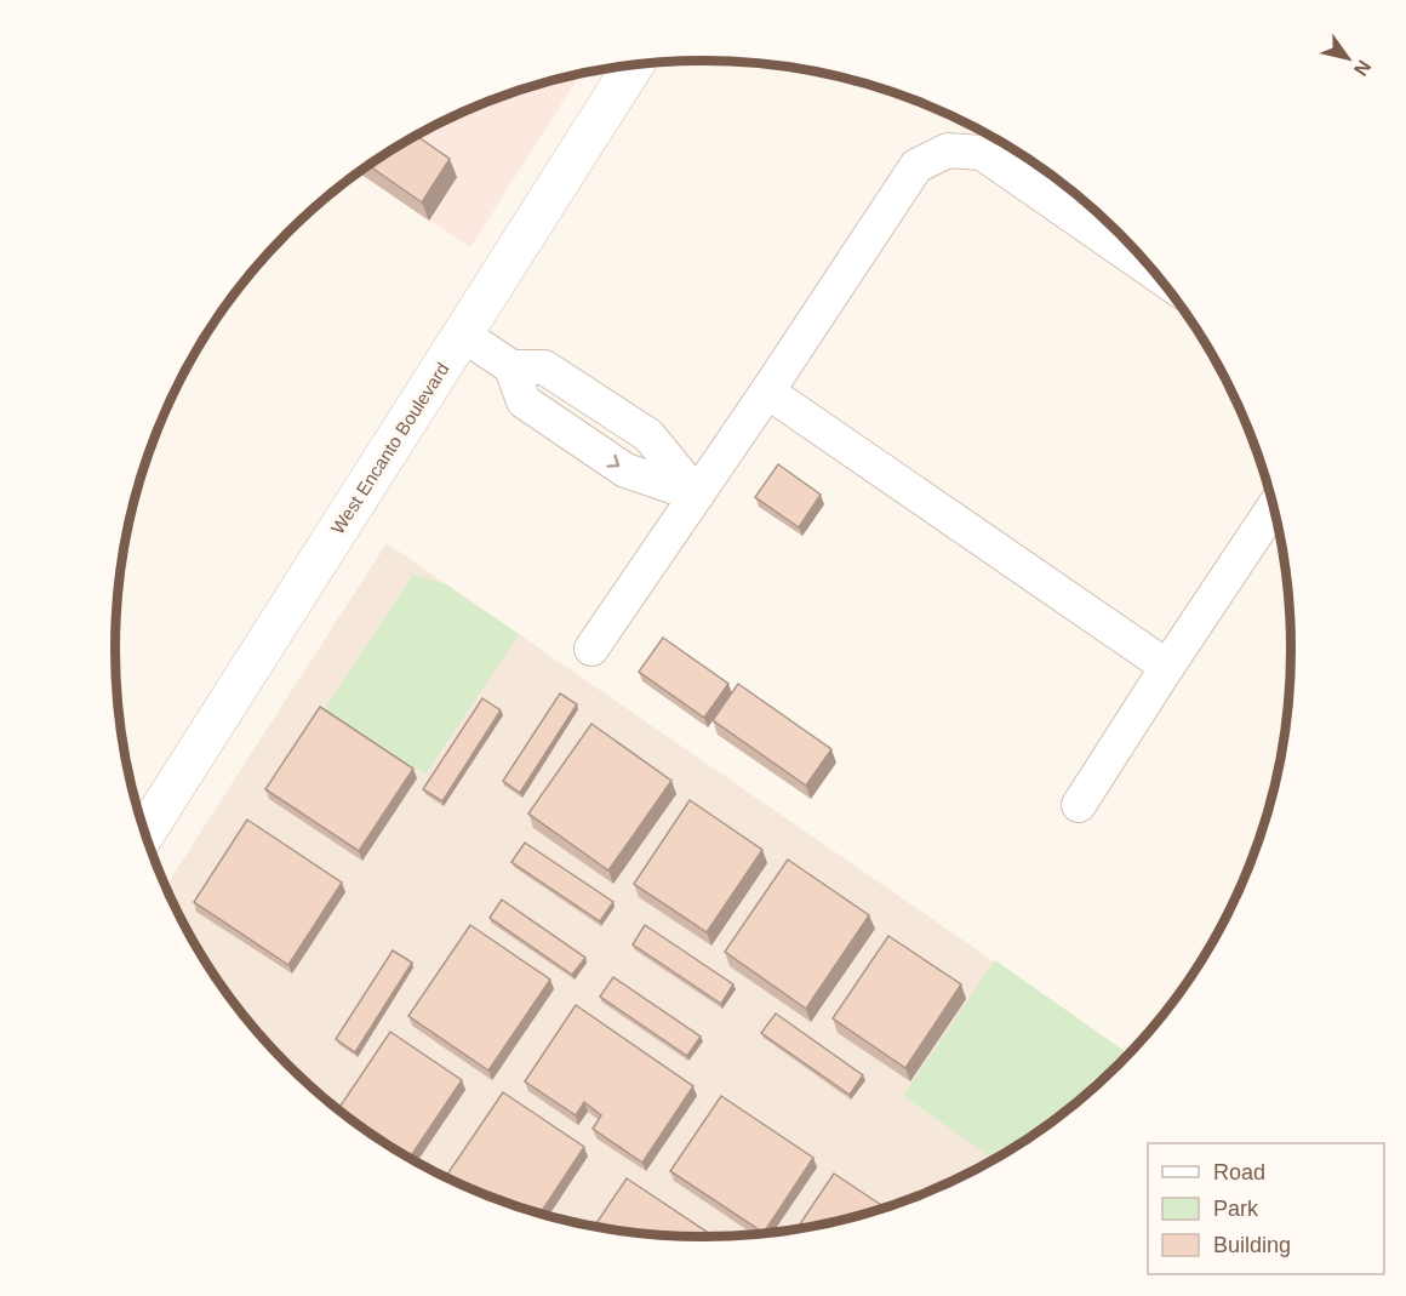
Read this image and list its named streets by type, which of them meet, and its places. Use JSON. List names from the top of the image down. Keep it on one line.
{"streets":{"street":["West Encanto Boulevard"]},"legend":["Road","Park","Building"],"north":"bottom right"}
